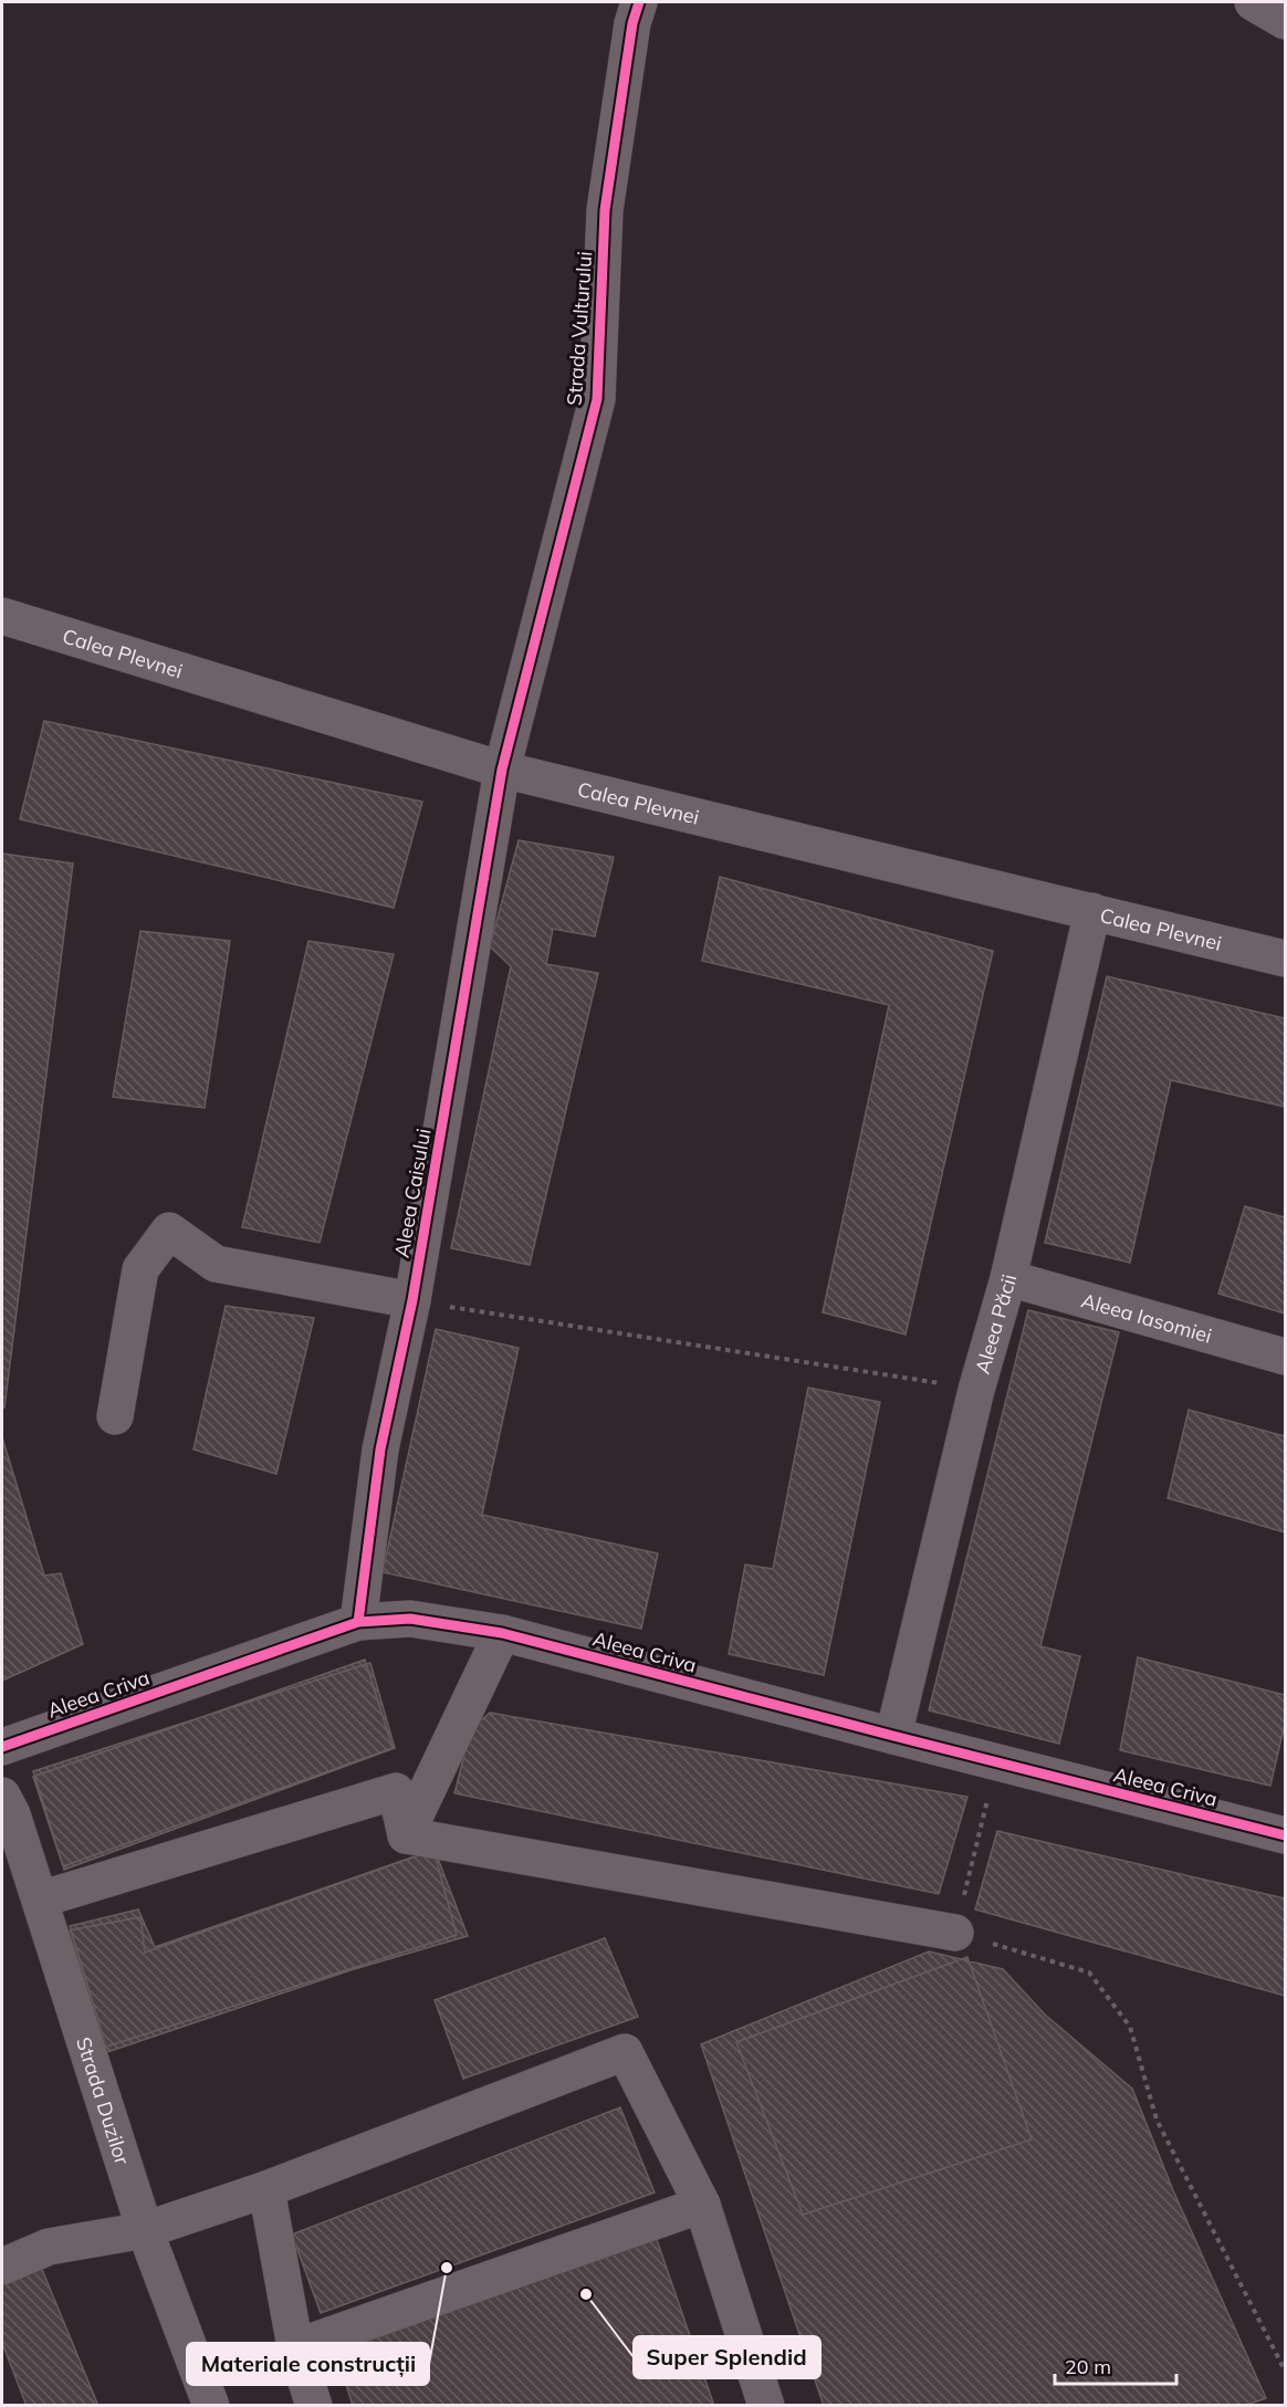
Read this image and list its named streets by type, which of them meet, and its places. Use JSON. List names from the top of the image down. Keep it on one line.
{"streets":{"street":["Strada Vulturului","Calea Plevnei","Aleea Caisului","Aleea Iasomiei","Aleea Păcii","Aleea Criva","Strada Duzilor"]},"crossings":[["Strada Vulturului","Calea Plevnei"],["Strada Vulturului","Aleea Caisului"],["Calea Plevnei","Aleea Caisului"],["Calea Plevnei","Aleea Păcii"],["Aleea Caisului","Aleea Criva"],["Aleea Iasomiei","Aleea Păcii"],["Aleea Păcii","Aleea Criva"]],"places":["Materiale construcții","Super Splendid"],"scale_bar":"20 m"}
